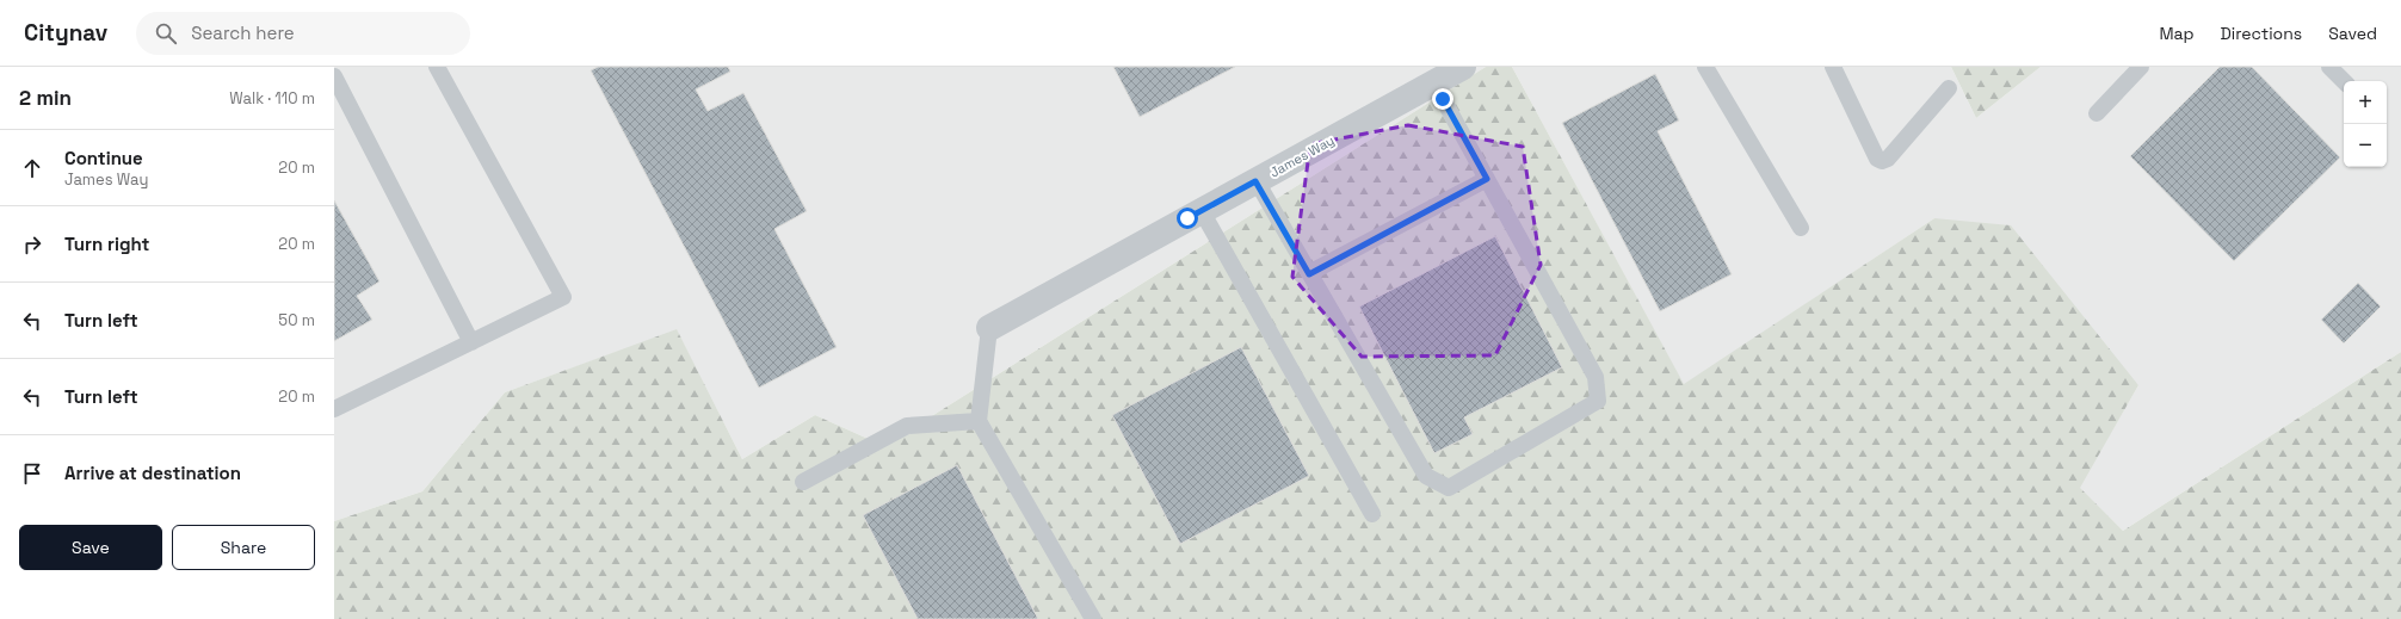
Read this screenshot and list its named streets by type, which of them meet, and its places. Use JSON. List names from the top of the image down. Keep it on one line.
{"streets":{"street":["James Way"]},"page":{"header":"Citynav","search":"Search here","nav":["Map","Directions","Saved"],"heading":["2 min","Walk · 110 m"],"map_buttons":["+","−"],"list":[["Continue","James Way","20 m"],["Turn right","20 m"],["Turn left","50 m"],["Turn left","20 m"],"Arrive at destination"],"buttons":["Save","Share"]}}
